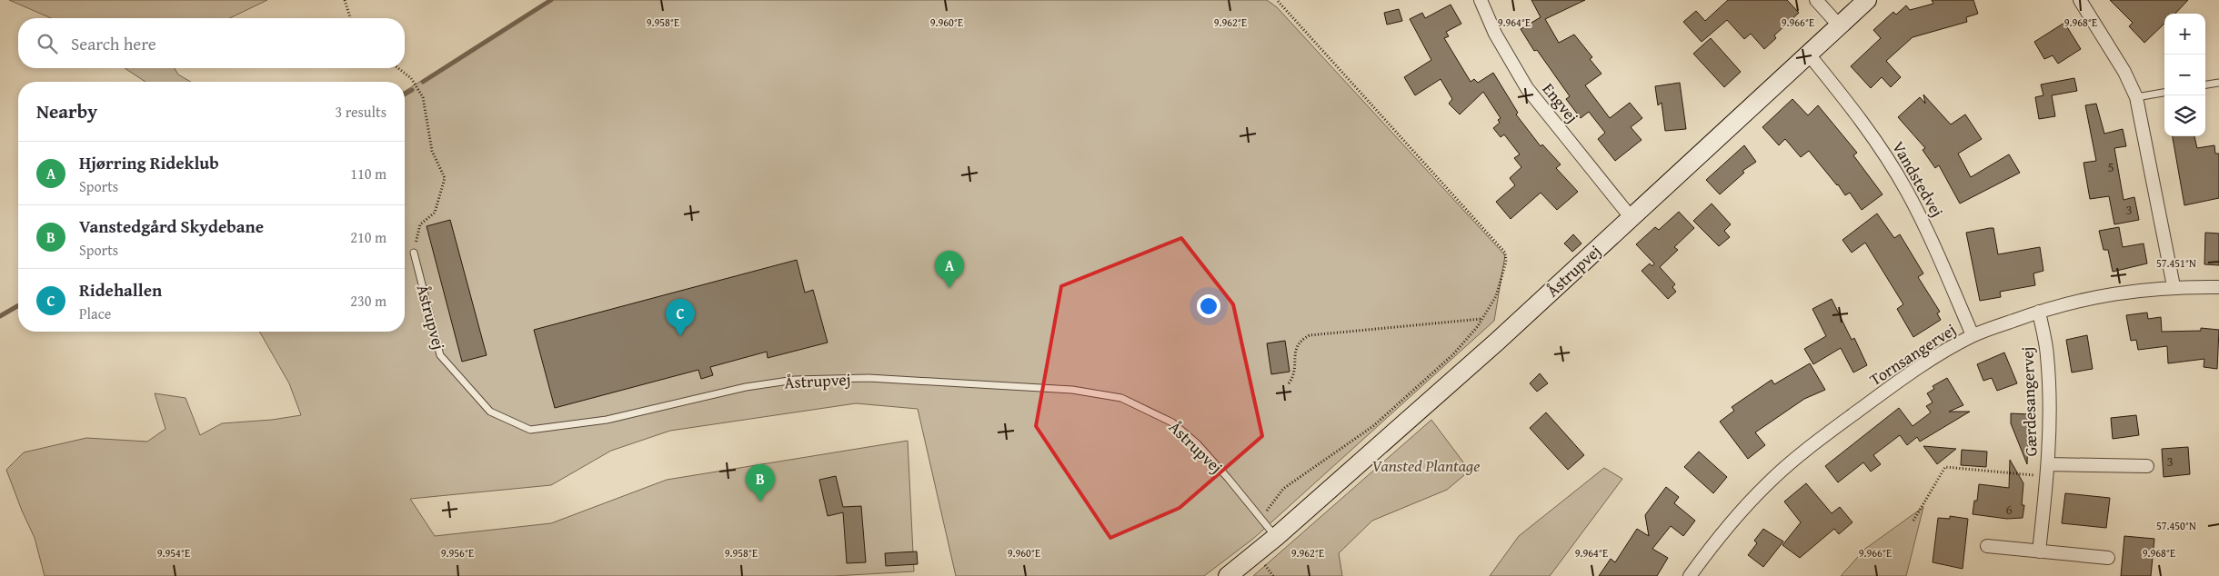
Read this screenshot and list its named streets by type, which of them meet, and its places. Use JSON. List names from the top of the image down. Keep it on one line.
{"streets":{"street":["Engvej","Vandstedvej","Åstrupvej","Tornsangervej","Gærdesangervej"]},"crossings":[["Engvej","Åstrupvej"],["Vandstedvej","Åstrupvej"],["Vandstedvej","Tornsangervej"],["Tornsangervej","Gærdesangervej"]],"parks":["Vansted Plantage"],"house_numbers":["5","3","3","6"],"page":{"map_buttons":["+","−"],"search":"Search here","heading":["Nearby","3 results"],"list":[{"mark":"A","name":"Hjørring Rideklub","note":"Sports","value":"110 m"},{"mark":"B","name":"Vanstedgård Skydebane","note":"Sports","value":"210 m"},{"mark":"C","name":"Ridehallen","note":"Place","value":"230 m"}],"pins":["A","C","B"]},"coordinates":["9.958°E","9.960°E","9.962°E","9.964°E","9.966°E","9.968°E","57.451°N","57.450°N","9.954°E","9.956°E"]}
